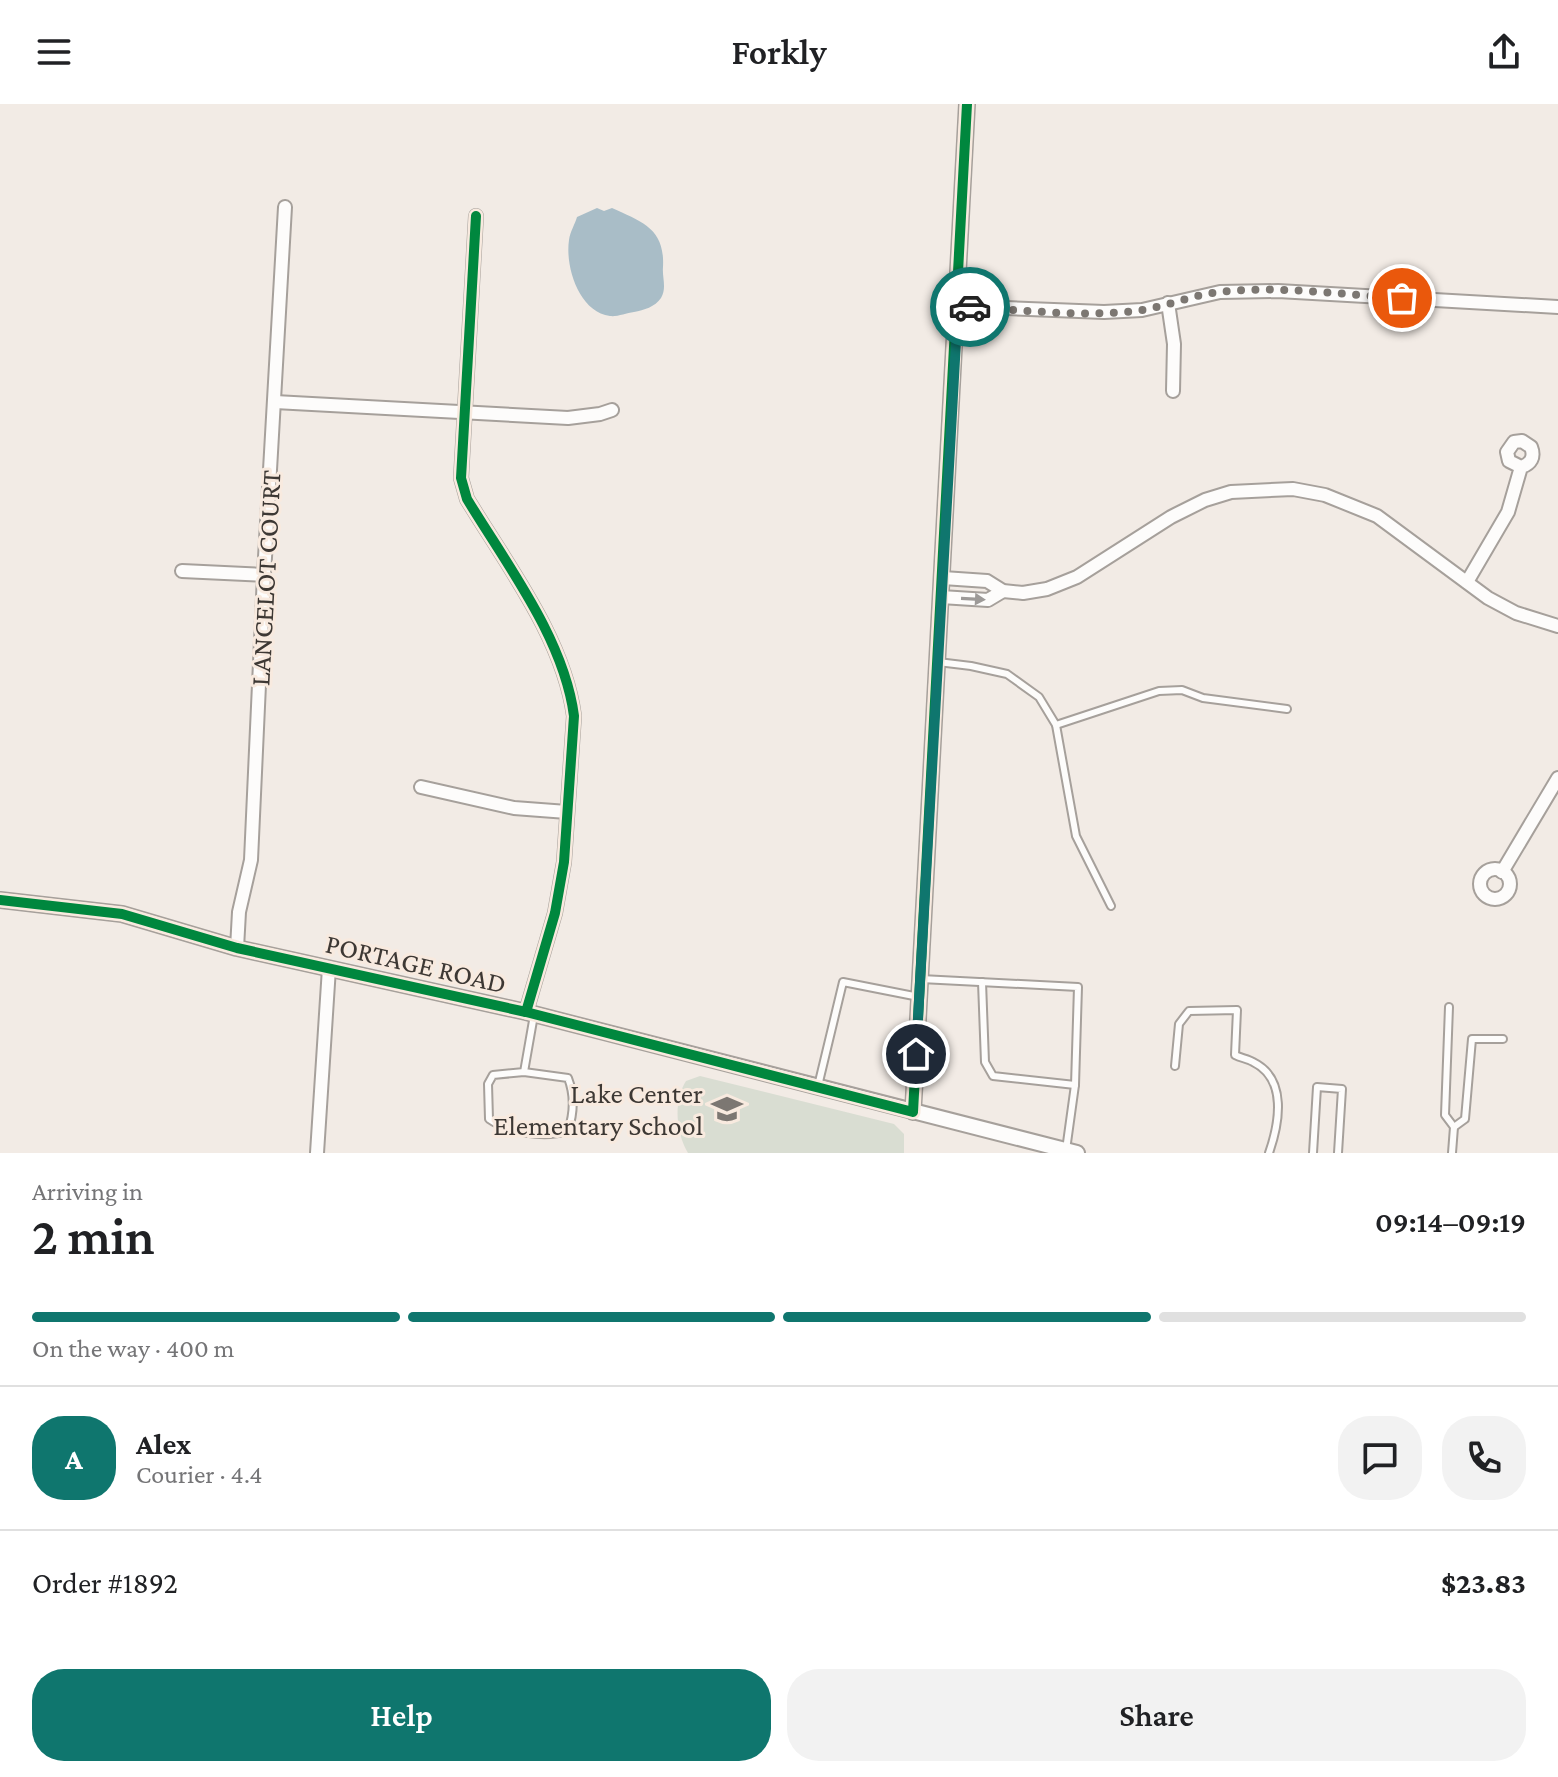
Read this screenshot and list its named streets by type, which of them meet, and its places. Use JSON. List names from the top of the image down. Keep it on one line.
{"streets":{"street":["LANCELOT COURT","PORTAGE ROAD"]},"crossings":[["LANCELOT COURT","PORTAGE ROAD"]],"places":{"school or university":["Lake Center Elementary School"]},"page":{"header":"Forkly","heading":["2 min","Arriving in","09:14–09:19"],"panel":["Alex","Courier · 4.4","Order #1892","$23.83"],"bar":"On the way · 400 m","round":"A","buttons":["Help","Share"]}}
